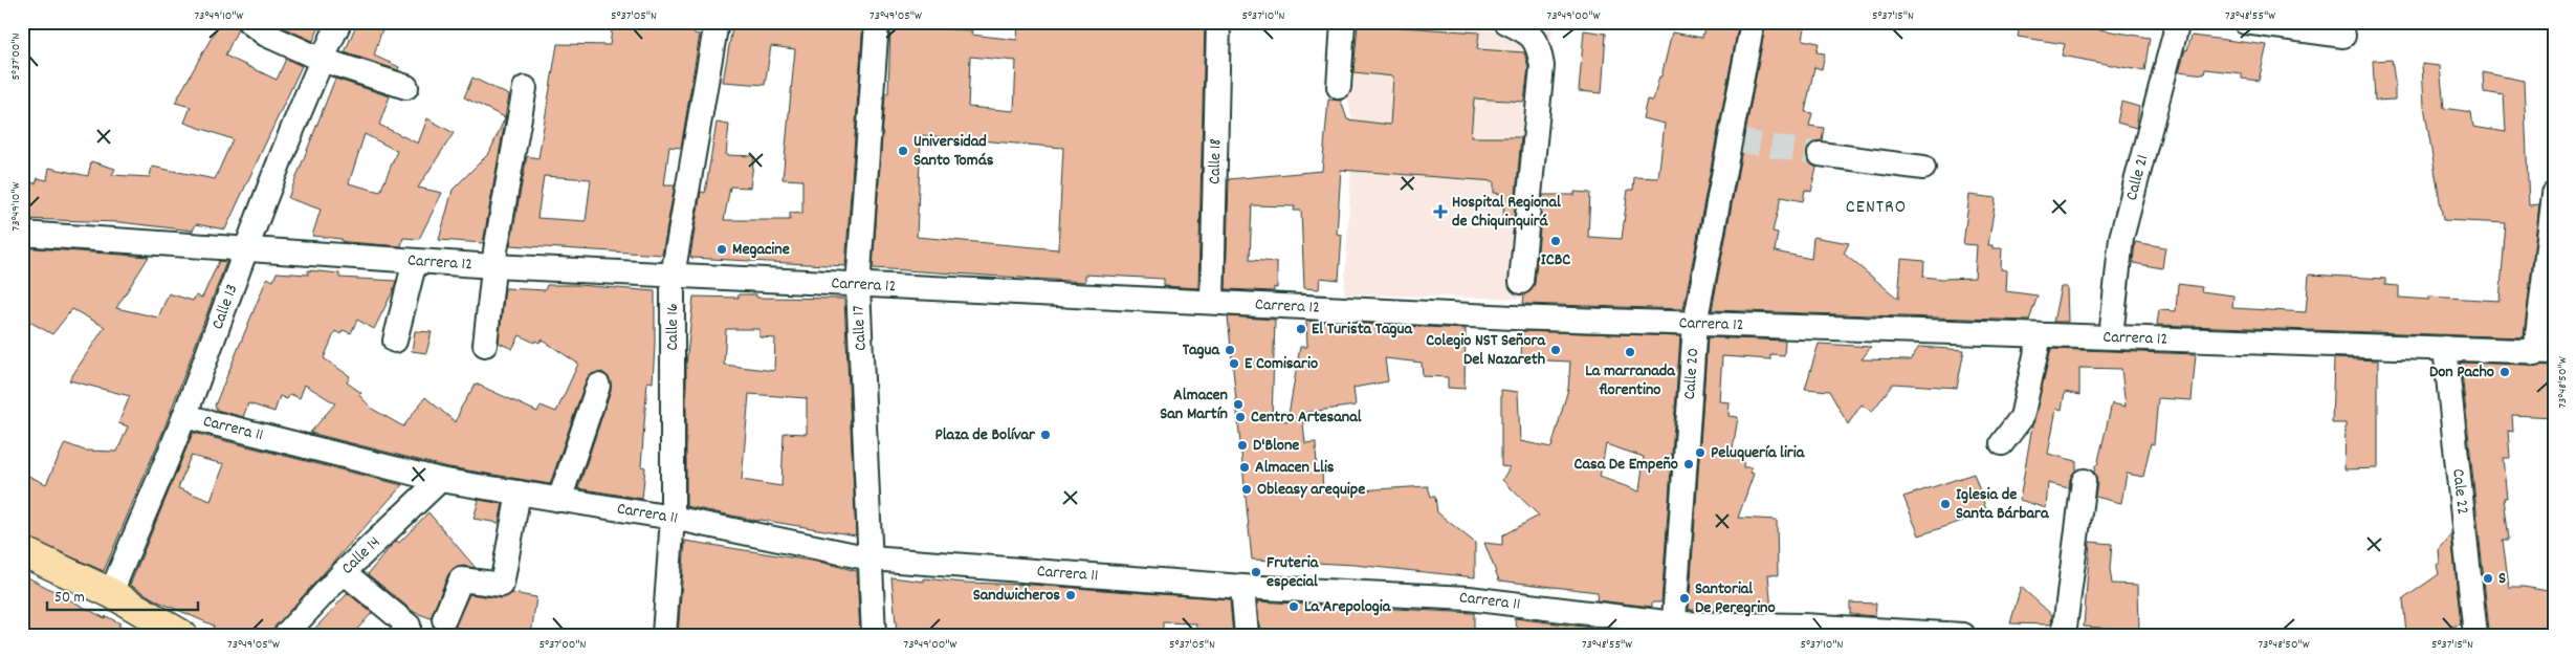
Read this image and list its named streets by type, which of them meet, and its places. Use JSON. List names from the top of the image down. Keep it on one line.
{"streets":{"street":["Calle 18","Calle 21","Carrera 12","Calle 13","Calle 16","Calle 17","Calle 20","Carrera 11","Cale 22","Calle 14"]},"crossings":[["Calle 18","Carrera 12"],["Calle 21","Carrera 12"],["Carrera 12","Calle 13"],["Carrera 12","Calle 16"],["Carrera 12","Calle 17"],["Carrera 12","Calle 20"],["Carrera 12","Cale 22"],["Calle 13","Carrera 11"],["Calle 16","Carrera 11"],["Calle 17","Carrera 11"],["Calle 20","Carrera 11"],["Carrera 11","Calle 14"]],"districts":["CENTRO"],"places":{"other":["Universidad Santo Tomás","ICBC","Megacine","El Turista Tagua","Tagua","Colegio NST Señora Del Nazareth","La marranada florentino","E Comisario","Don Pacho","Almacen San Martín","Centro Artesanal","Plaza de Bolívar","D'Blone","Peluquería liria","Casa De Empeño","Almacen Llis","Obleasy arequipe","Iglesia de Santa Bárbara","Fruteria especial","S","Sandwicheros","Santorial De Peregrino","La Arepologia"],"health":["Hospital Regional de Chiquinquirá"]},"scale_bar":"50 m","coordinates":["73°49'10\"W","5°37'05\"N","73°49'05\"W","5°37'10\"N","73°49'00\"W","5°37'15\"N","73°48'55\"W","5°37'00\"N","73°48'50\"W"]}
